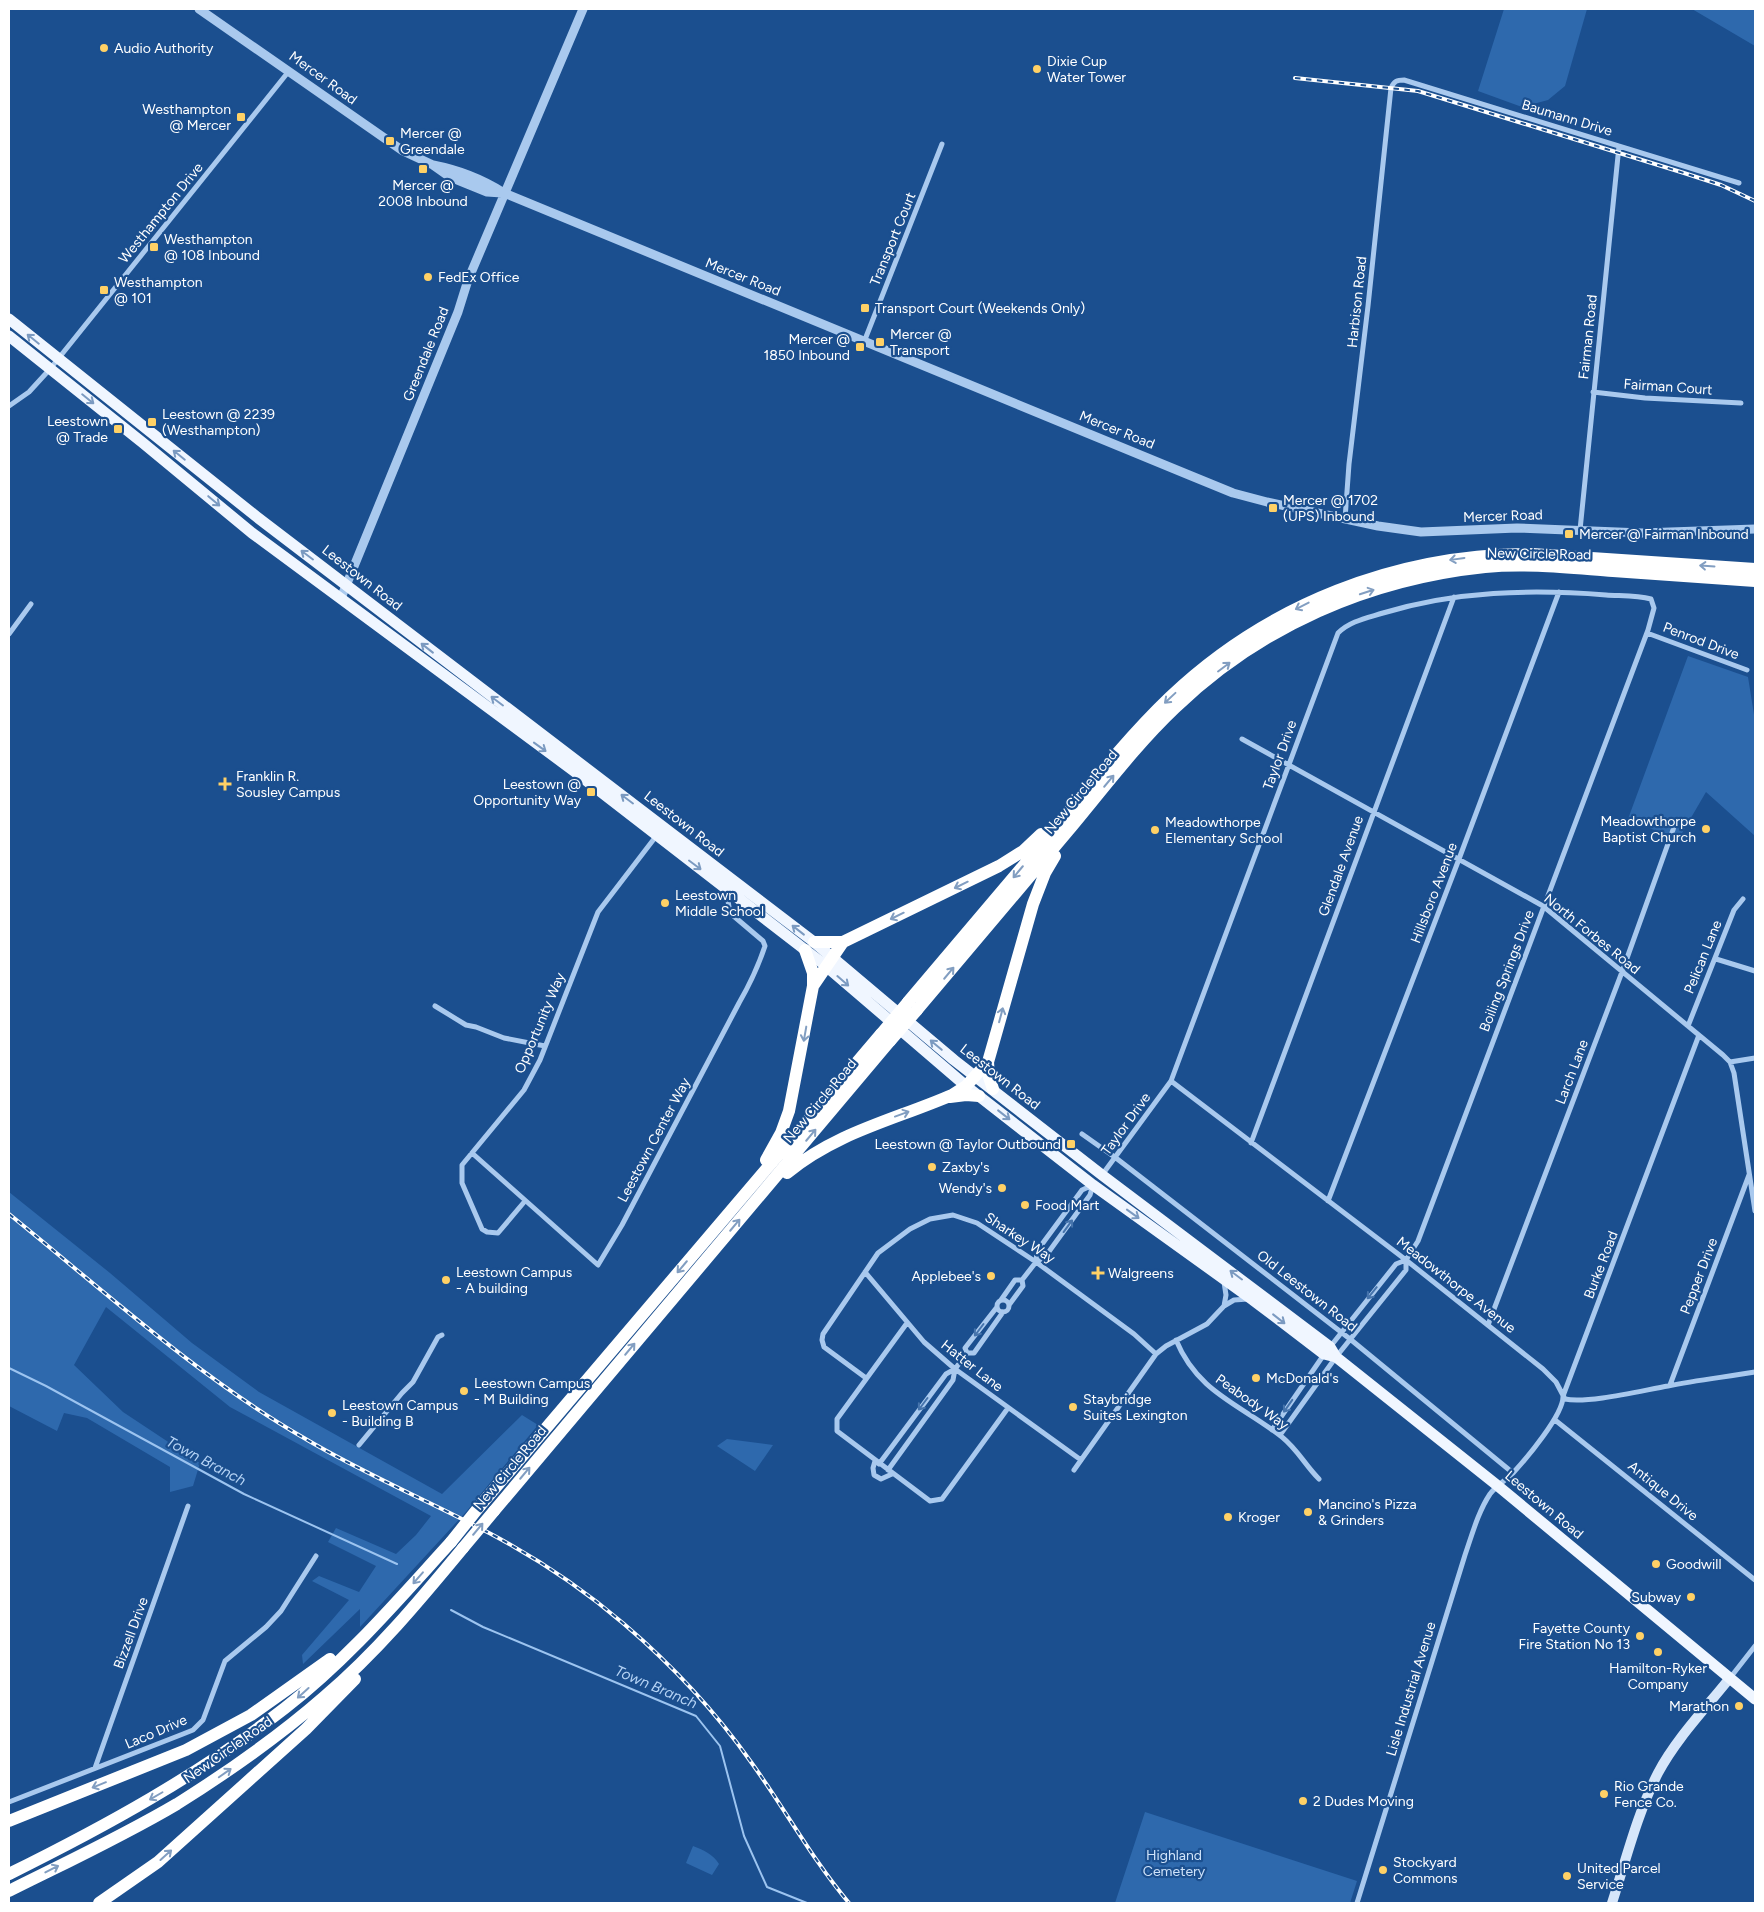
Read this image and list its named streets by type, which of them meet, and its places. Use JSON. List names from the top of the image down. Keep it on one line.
{"streets":{"highway":["New Circle Road"],"main road":["Leestown Road"],"street":["Mercer Road","Baumann Drive","Westhampton Drive","Transport Court","Harbison Road","Fairman Road","Greendale Road","Fairman Court","Penrod Drive","Taylor Drive","Glendale Avenue","Hillsboro Avenue","North Forbes Road","Pelican Lane","Boiling Springs Drive","Opportunity Way","Larch Lane","Leestown Center Way","Sharkey Way","Burke Road","Pepper Drive","Meadowthorpe Avenue","Old Leestown Road","Hatter Lane","Peabody Way","Antique Drive","Bizzell Drive","Lisle Industrial Avenue","Laco Drive"]},"crossings":[["Mercer Road","Westhampton Drive"],["Mercer Road","Transport Court"],["Mercer Road","Harbison Road"],["Mercer Road","Fairman Road"],["Mercer Road","Greendale Road"],["Baumann Drive","Harbison Road"],["Baumann Drive","Fairman Road"],["Westhampton Drive","Leestown Road"],["Fairman Road","Fairman Court"],["Greendale Road","Leestown Road"],["Leestown Road","Taylor Drive"],["Leestown Road","Boiling Springs Drive"],["Leestown Road","Opportunity Way"],["Leestown Road","Leestown Center Way"],["Leestown Road","Burke Road"],["Leestown Road","Lisle Industrial Avenue"],["Penrod Drive","Boiling Springs Drive"],["Taylor Drive","Glendale Avenue"],["Taylor Drive","Hillsboro Avenue"],["Taylor Drive","North Forbes Road"],["Taylor Drive","Boiling Springs Drive"],["Taylor Drive","Meadowthorpe Avenue"],["Taylor Drive","Old Leestown Road"],["Glendale Avenue","North Forbes Road"],["Glendale Avenue","Meadowthorpe Avenue"],["Hillsboro Avenue","North Forbes Road"],["Hillsboro Avenue","Meadowthorpe Avenue"],["North Forbes Road","Pelican Lane"],["North Forbes Road","Boiling Springs Drive"],["North Forbes Road","Larch Lane"],["North Forbes Road","Burke Road"],["Boiling Springs Drive","Meadowthorpe Avenue"],["Boiling Springs Drive","Old Leestown Road"],["Boiling Springs Drive","Peabody Way"],["Opportunity Way","Leestown Center Way"],["Larch Lane","Meadowthorpe Avenue"],["Sharkey Way","Hatter Lane"],["Burke Road","Meadowthorpe Avenue"],["Burke Road","Old Leestown Road"],["Burke Road","Antique Drive"],["Burke Road","Lisle Industrial Avenue"],["Bizzell Drive","Laco Drive"]],"water":["Town Branch"],"parks":["Highland Cemetery"],"places":{"other":["Audio Authority","Dixie Cup Water Tower","FedEx Office","Meadowthorpe Baptist Church","Meadowthorpe Elementary School","Leestown Middle School","Zaxby's","Wendy's","Food Mart","Applebee's","Leestown Campus - A building","McDonald's","Leestown Campus - M Building","Staybridge Suites Lexington","Leestown Campus - Building B","Mancino's Pizza & Grinders","Kroger","Goodwill","Subway","Fayette County Fire Station No 13","Hamilton-Ryker Company","Marathon","Rio Grande Fence Co.","2 Dudes Moving","Stockyard Commons","United Parcel Service"],"transit":["Westhampton @ Mercer","Mercer @ Greendale","Mercer @ 2008 Inbound","Westhampton @ 108 Inbound","Westhampton @ 101","Transport Court (Weekends Only)","Mercer @ Transport","Mercer @ 1850 Inbound","Leestown @ 2239 (Westhampton)","Leestown @ Trade","Mercer @ 1702 (UPS) Inbound","Mercer @ Fairman Inbound","Leestown @ Opportunity Way","Leestown @ Taylor Outbound"],"health":["Franklin R. Sousley Campus","Walgreens"]}}
